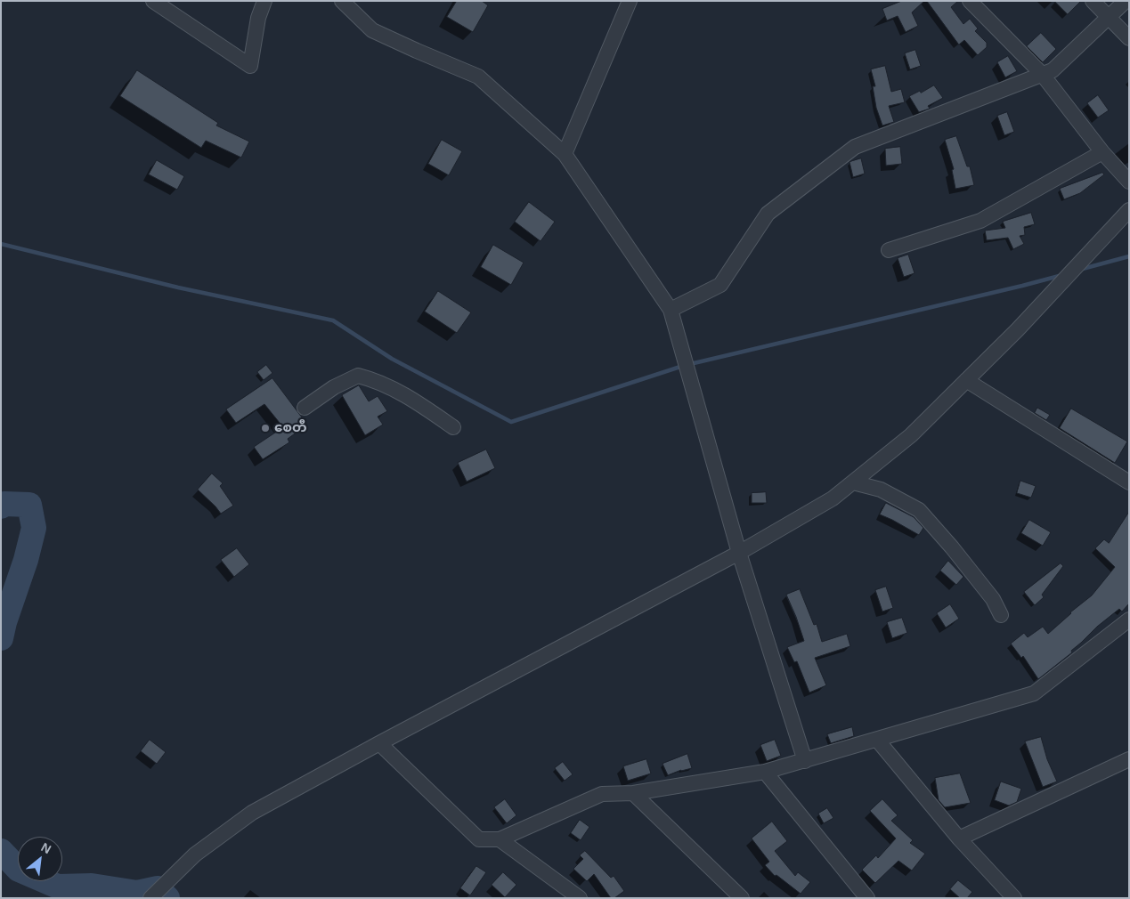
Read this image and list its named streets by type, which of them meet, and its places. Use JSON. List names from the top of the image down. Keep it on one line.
{"places":["စေတီ"],"north":"top right"}
